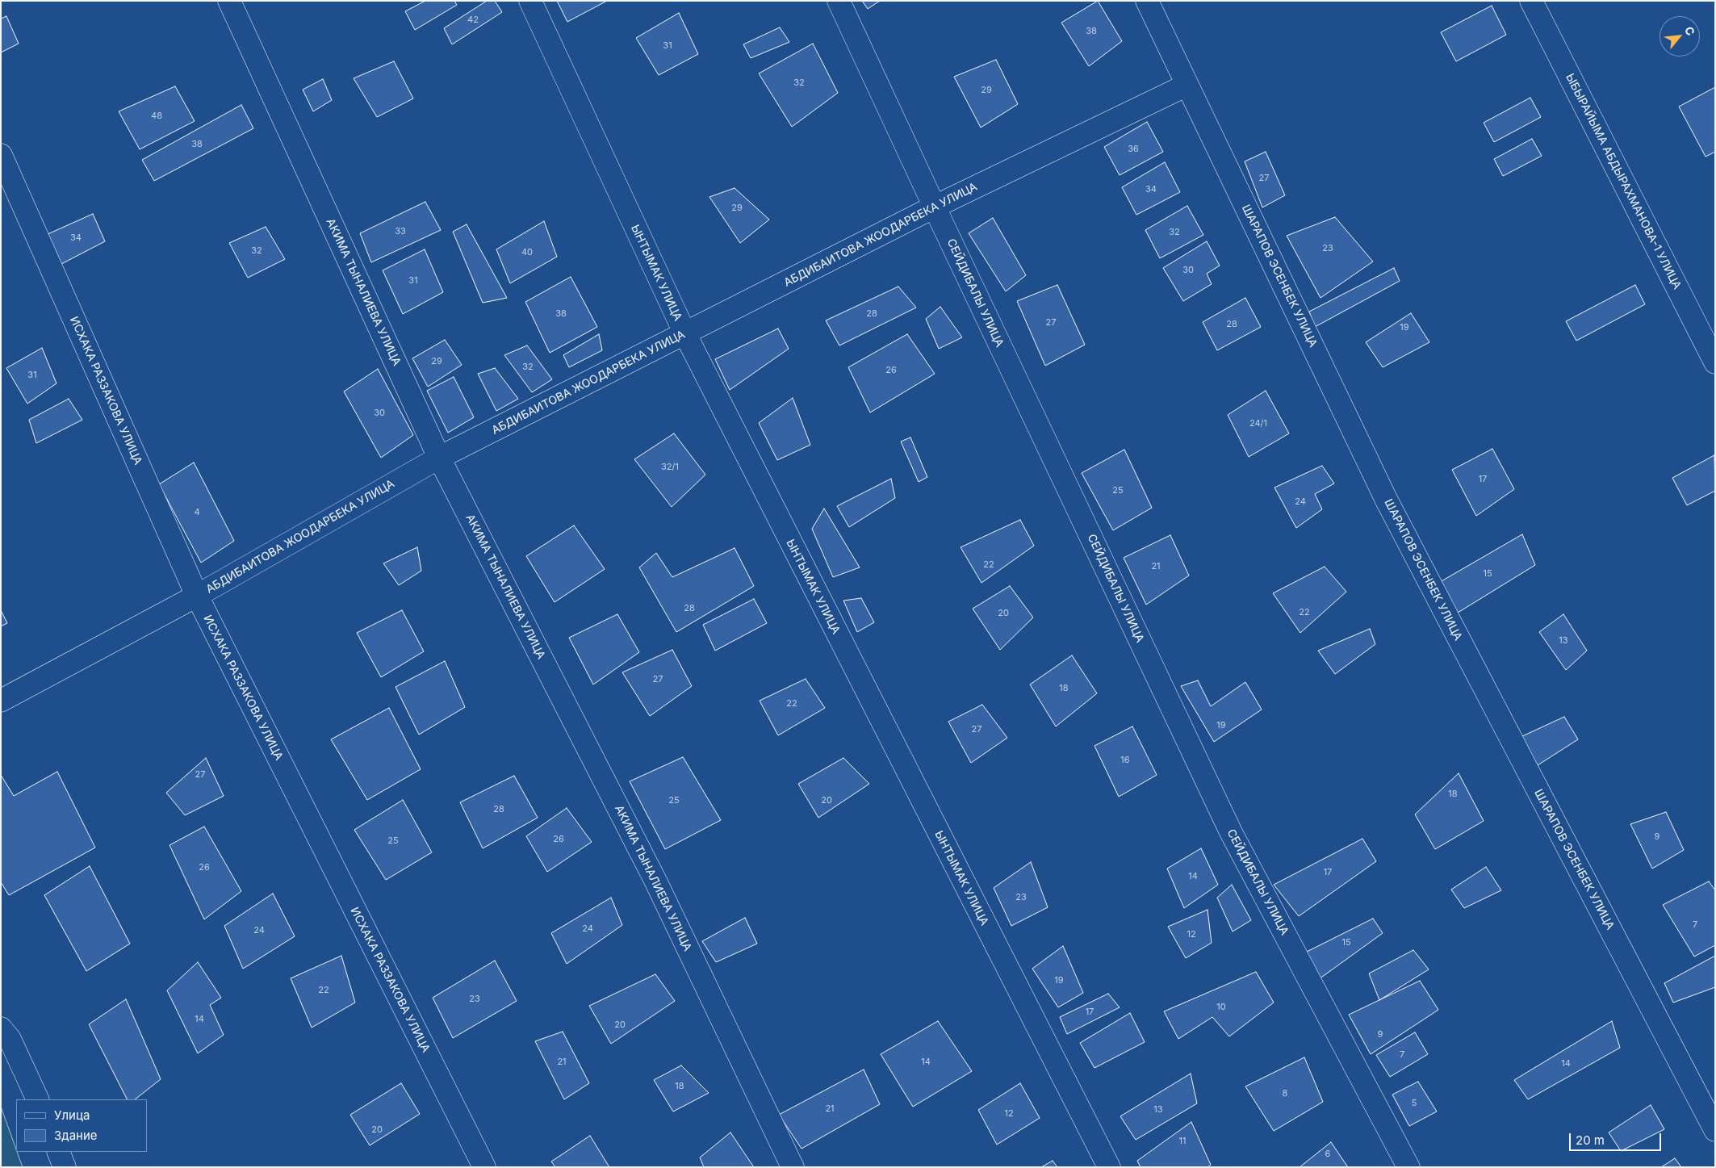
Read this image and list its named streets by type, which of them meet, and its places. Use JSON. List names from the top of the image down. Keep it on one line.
{"streets":{"street":["ЫБЫРАЙЫМА АБДЫРАХМАНОВА-1 УЛИЦА","АБДИБАИТОВА ЖООДАРБЕКА УЛИЦА","ЫНТЫМАК УЛИЦА","ШАРАПОВ ЭСЕНБЕК УЛИЦА","АКИМА ТЫНАЛИЕВА УЛИЦА","СЕЙДИБАЛЫ УЛИЦА","ИСХАКА РАЗЗАКОВА УЛИЦА"]},"crossings":[["АБДИБАИТОВА ЖООДАРБЕКА УЛИЦА","ЫНТЫМАК УЛИЦА"],["АБДИБАИТОВА ЖООДАРБЕКА УЛИЦА","ШАРАПОВ ЭСЕНБЕК УЛИЦА"],["АБДИБАИТОВА ЖООДАРБЕКА УЛИЦА","АКИМА ТЫНАЛИЕВА УЛИЦА"],["АБДИБАИТОВА ЖООДАРБЕКА УЛИЦА","СЕЙДИБАЛЫ УЛИЦА"],["АБДИБАИТОВА ЖООДАРБЕКА УЛИЦА","ИСХАКА РАЗЗАКОВА УЛИЦА"]],"house_numbers":["42","38","31","32","29","48","38","36","27","34","29","33","32","34","23","32","40","30","31","38","28","27","28","19","29","32","26","31","30","24/1","32/1","17","25","24","4","22","21","15","28","22","20","13","27","18","22","19","27","16","27","18","25","20","28","9","26","25","26","17","14","23","7","24","24","12","15","19","22","23","10","17","14","20","9","7","21","14","14","18","8","5","21","13","12","20","11","6"],"legend":["Улица","Здание"],"scale_bar":"20 m","north":"top right"}
